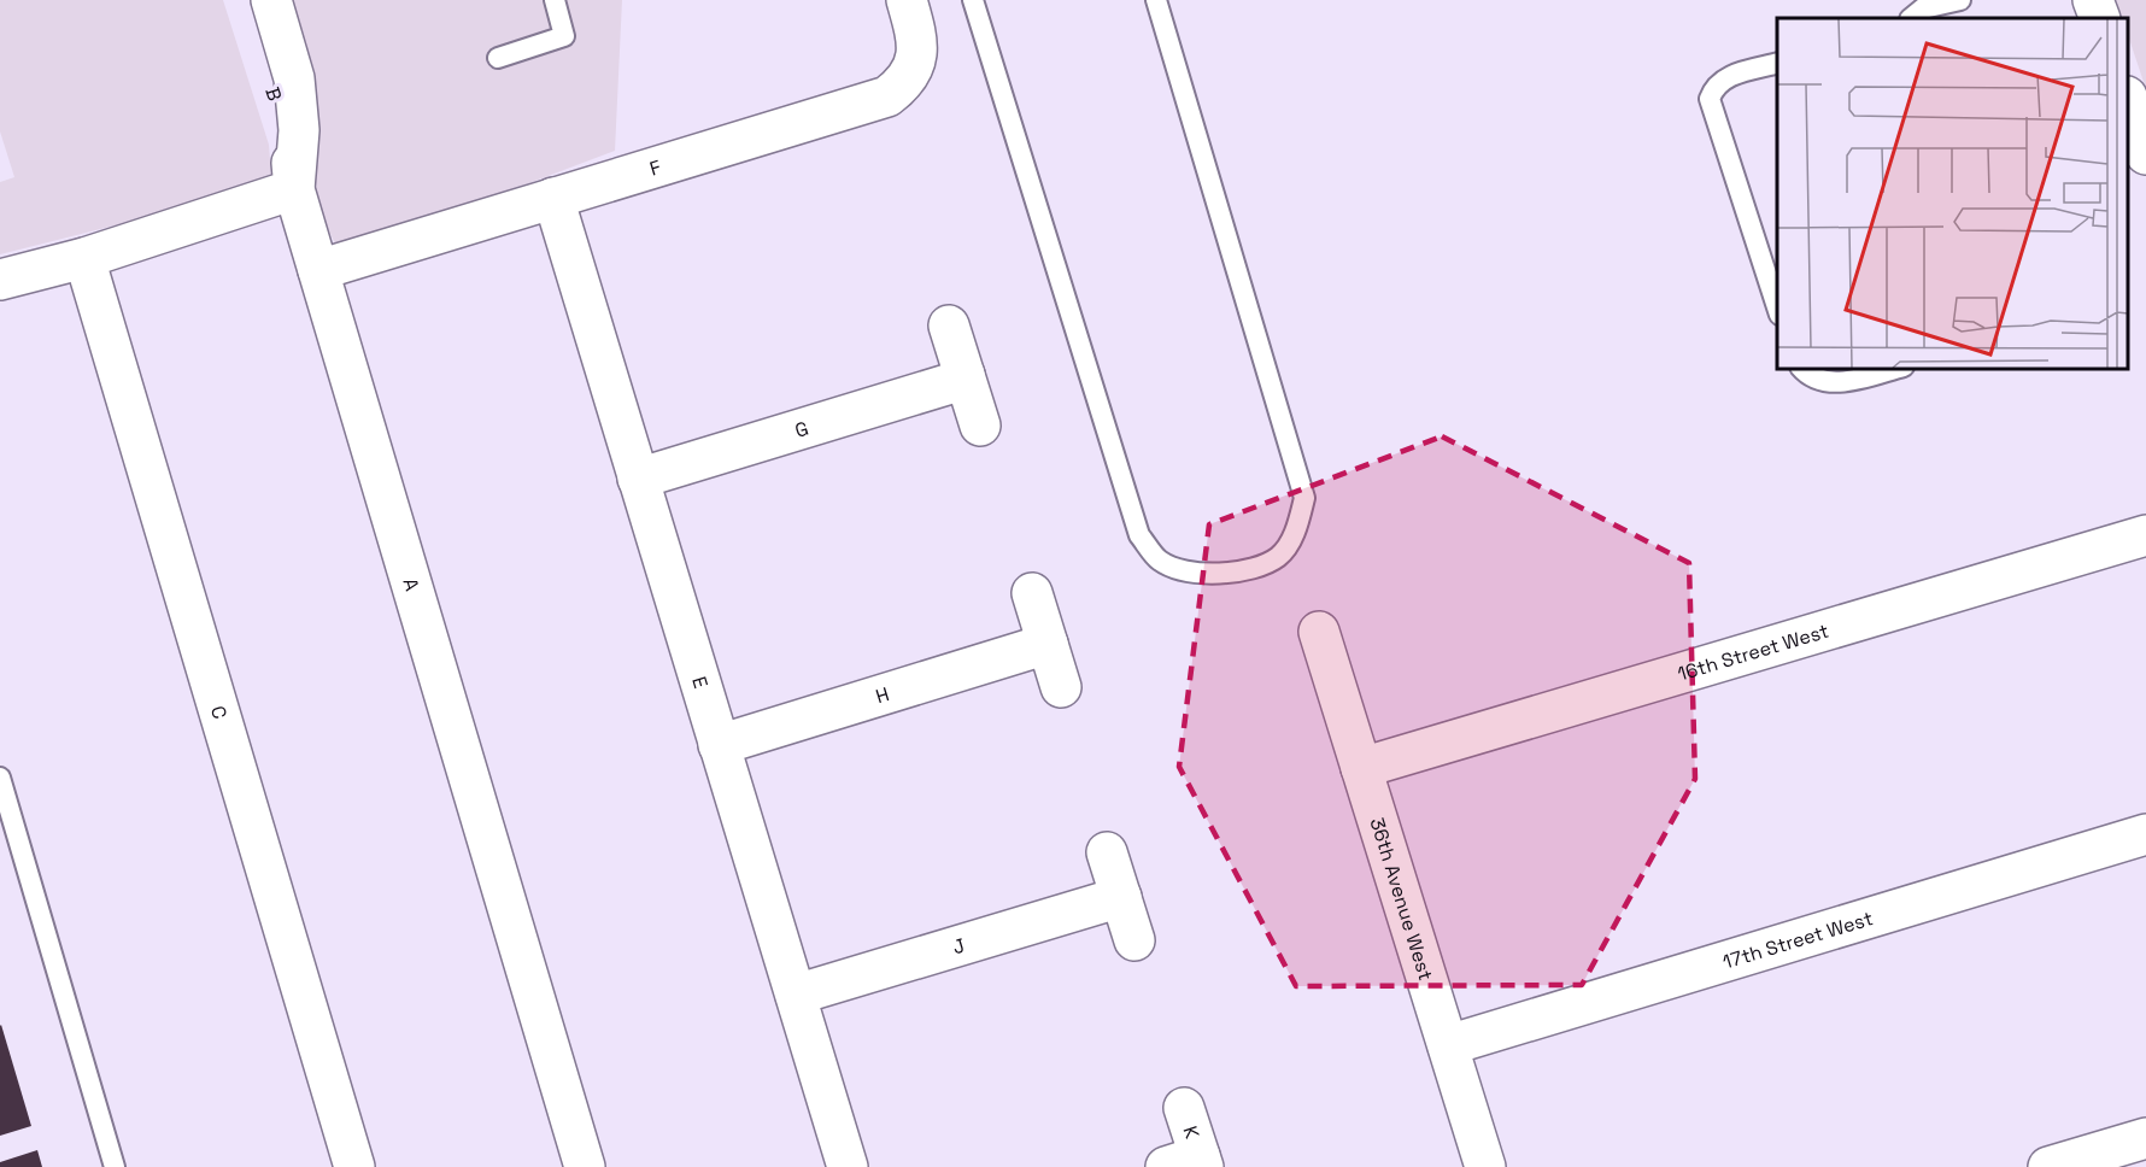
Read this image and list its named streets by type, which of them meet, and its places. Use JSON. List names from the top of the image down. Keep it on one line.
{"streets":{"street":["B","F","G","A","16th Street West","E","H","C","36th Avenue West","17th Street West","J","K"]},"crossings":[["B","A"],["F","A"],["F","E"],["G","E"],["16th Street West","36th Avenue West"],["E","H"],["E","J"],["36th Avenue West","17th Street West"]]}
